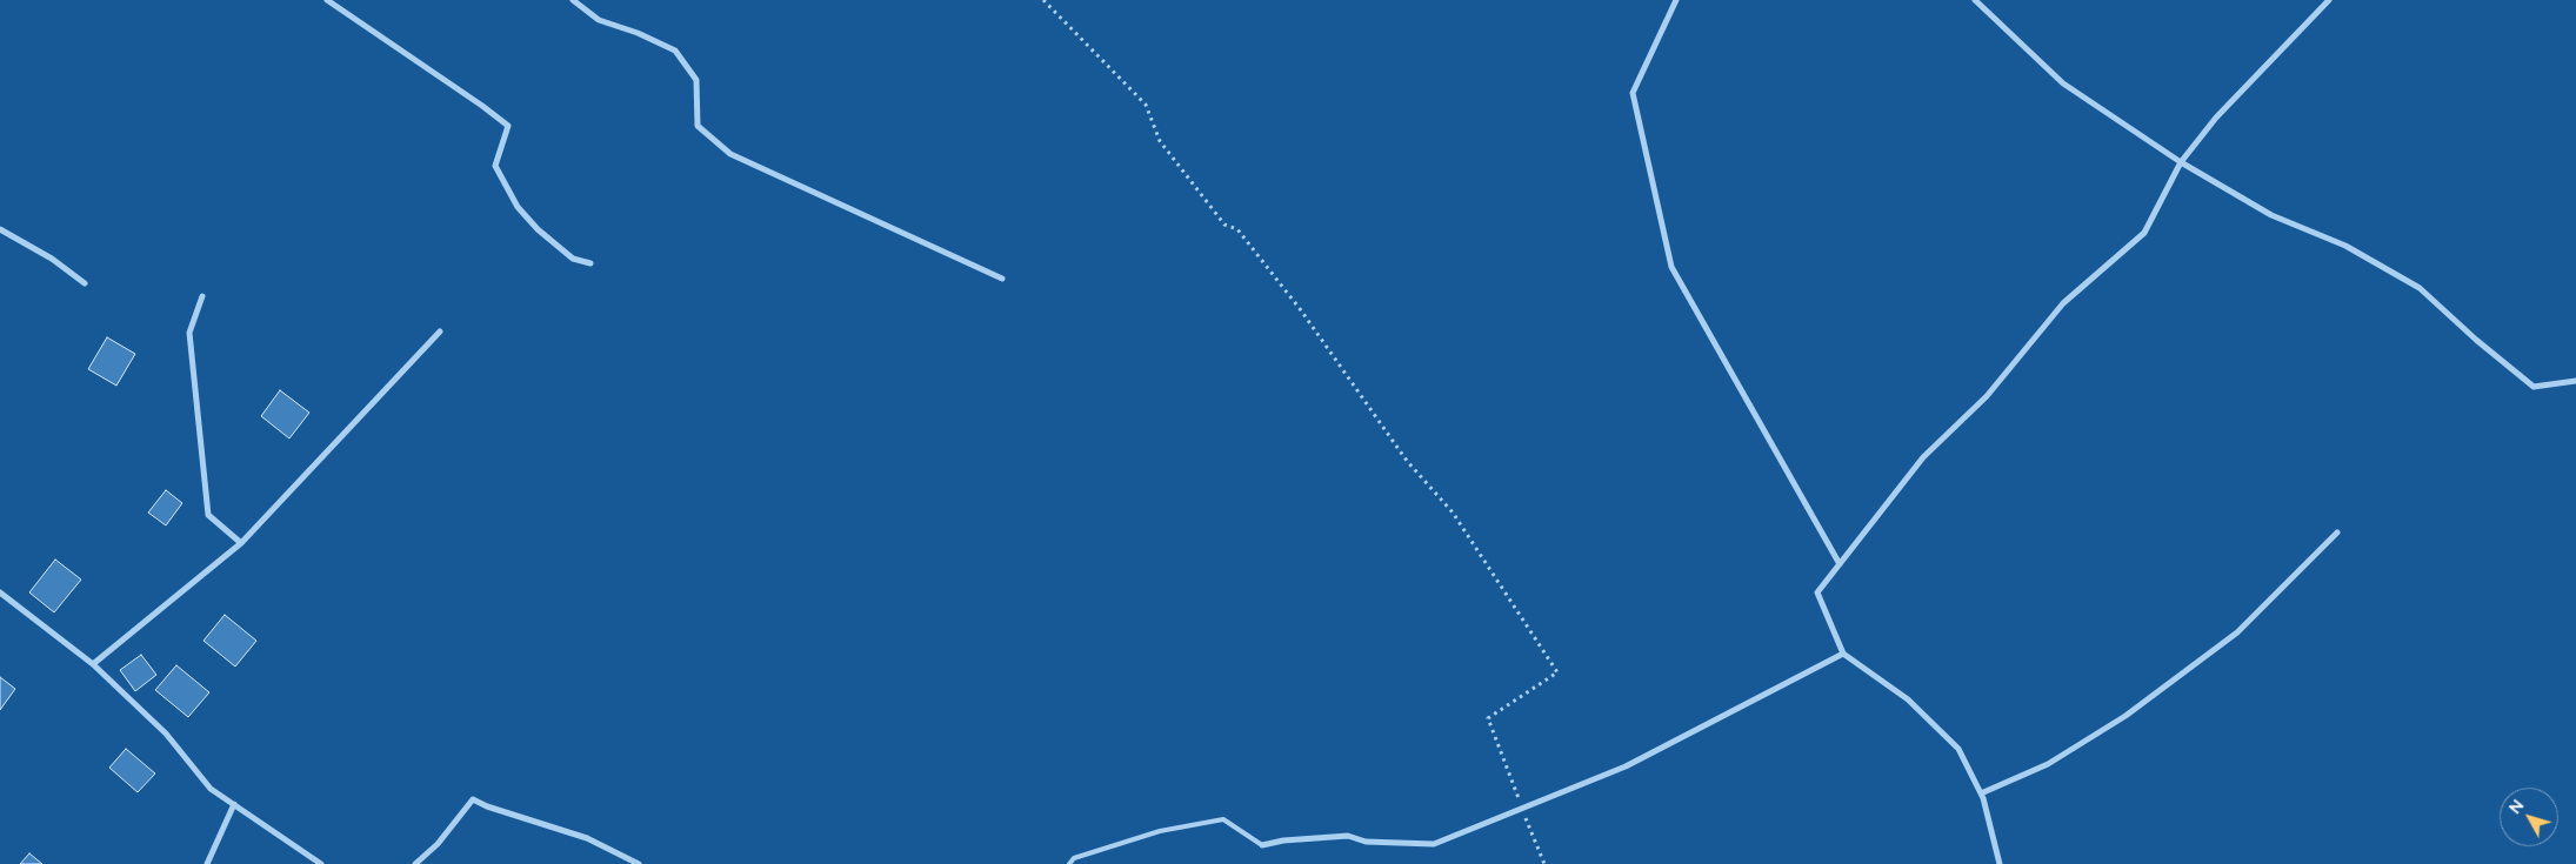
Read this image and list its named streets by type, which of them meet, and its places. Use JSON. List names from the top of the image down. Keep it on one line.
{"north":"top left"}
